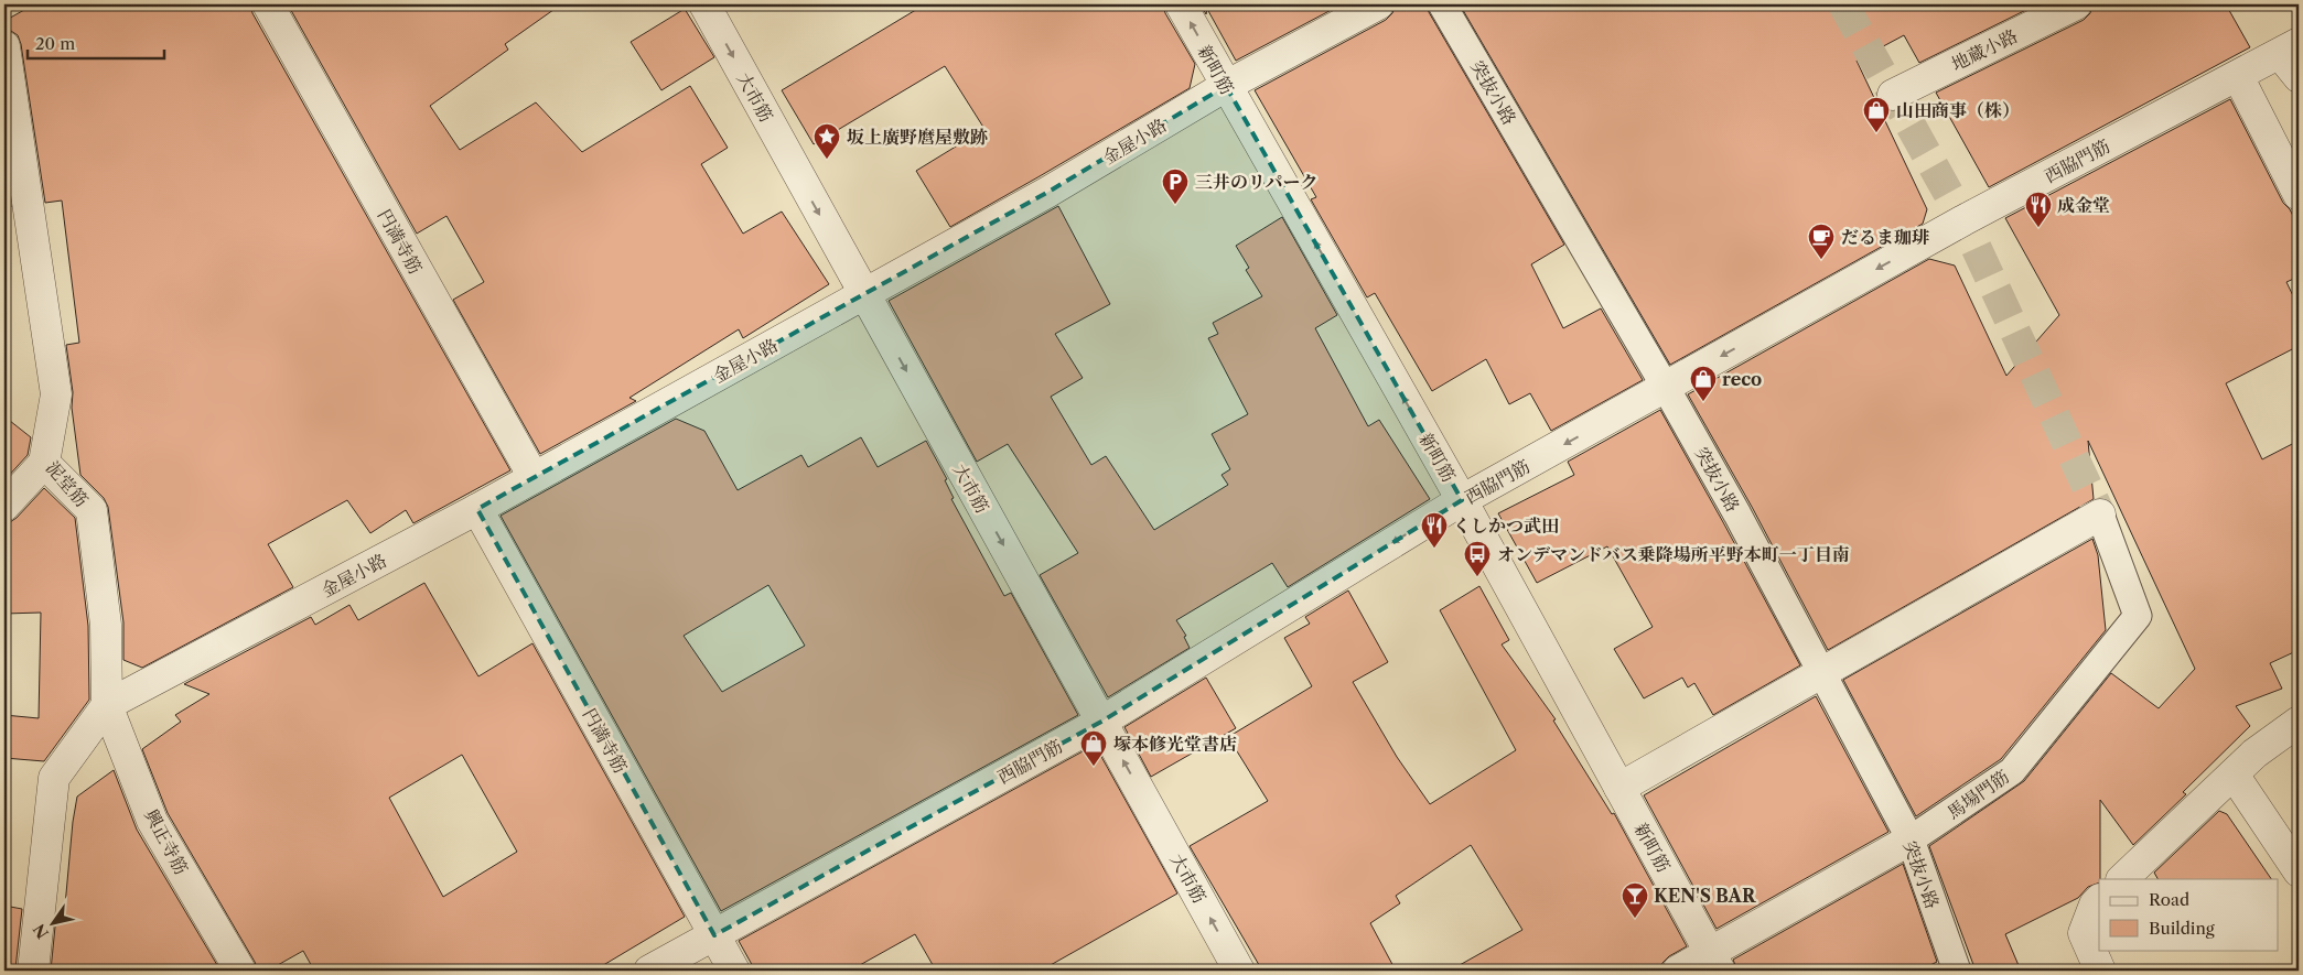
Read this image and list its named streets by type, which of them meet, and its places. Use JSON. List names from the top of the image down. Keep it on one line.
{"streets":{"street":["地蔵小路","新町筋","大市筋","金屋小路","西脇門筋","円満寺筋","泥堂筋","馬場門筋","興正寺筋"],"lane":["突抜小路"]},"crossings":[["新町筋","金屋小路"],["新町筋","西脇門筋"],["新町筋","馬場門筋"],["突抜小路","西脇門筋"],["突抜小路","馬場門筋"],["大市筋","金屋小路"],["大市筋","西脇門筋"],["金屋小路","円満寺筋"],["金屋小路","泥堂筋"],["金屋小路","興正寺筋"],["西脇門筋","円満寺筋"],["泥堂筋","興正寺筋"]],"one_way":["新町筋","西脇門筋"],"places":{"shop":["山田商事（株）","reco","塚本修光堂書店"],"place":["坂上廣野麿屋敷跡"],"parking":["三井のリパーク"],"restaurant":["成金堂","くしかつ武田"],"cafe":["だるま珈琲"],"bus stop":["オンデマンドバス乗降場所平野本町一丁目南"],"bar":["KEN'S BAR"]},"legend":["Road","Building"],"scale_bar":"20 m","north":"bottom left"}
